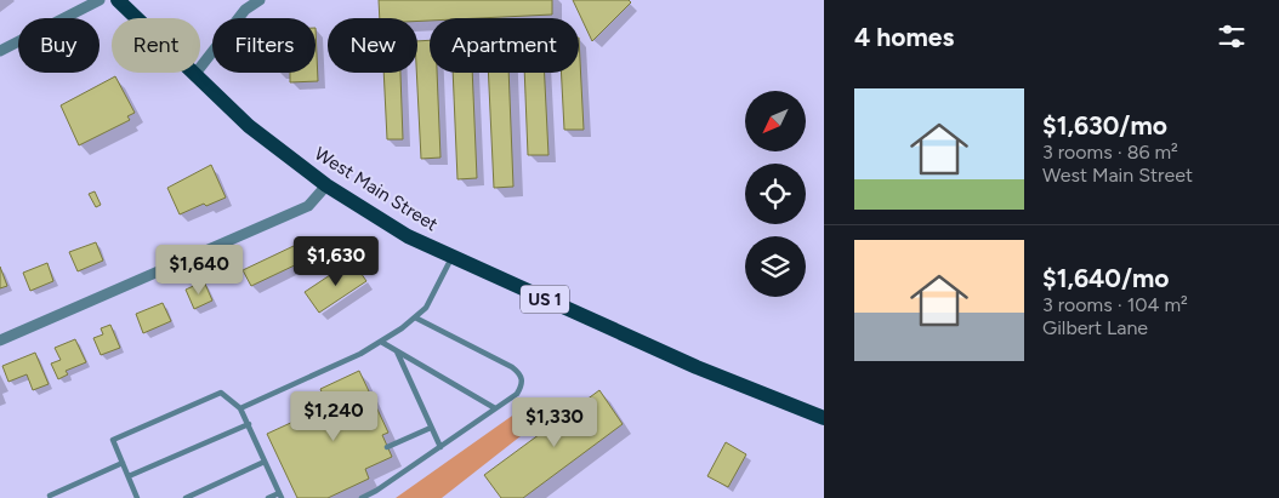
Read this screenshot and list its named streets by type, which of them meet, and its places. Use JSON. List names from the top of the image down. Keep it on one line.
{"streets":{"main road":["West Main Street","US 1"]},"north":"bottom left","page":{"heading":"4 homes","chip":["Buy","Rent","Filters","New","Apartment"],"list":[{"name":"$1,630/mo","note":"3 rooms · 86 m² · West Main Street"},{"name":"$1,640/mo","note":"3 rooms · 104 m² · Gilbert Lane"}],"price":["$1,630","$1,640","$1,240","$1,330"]}}
